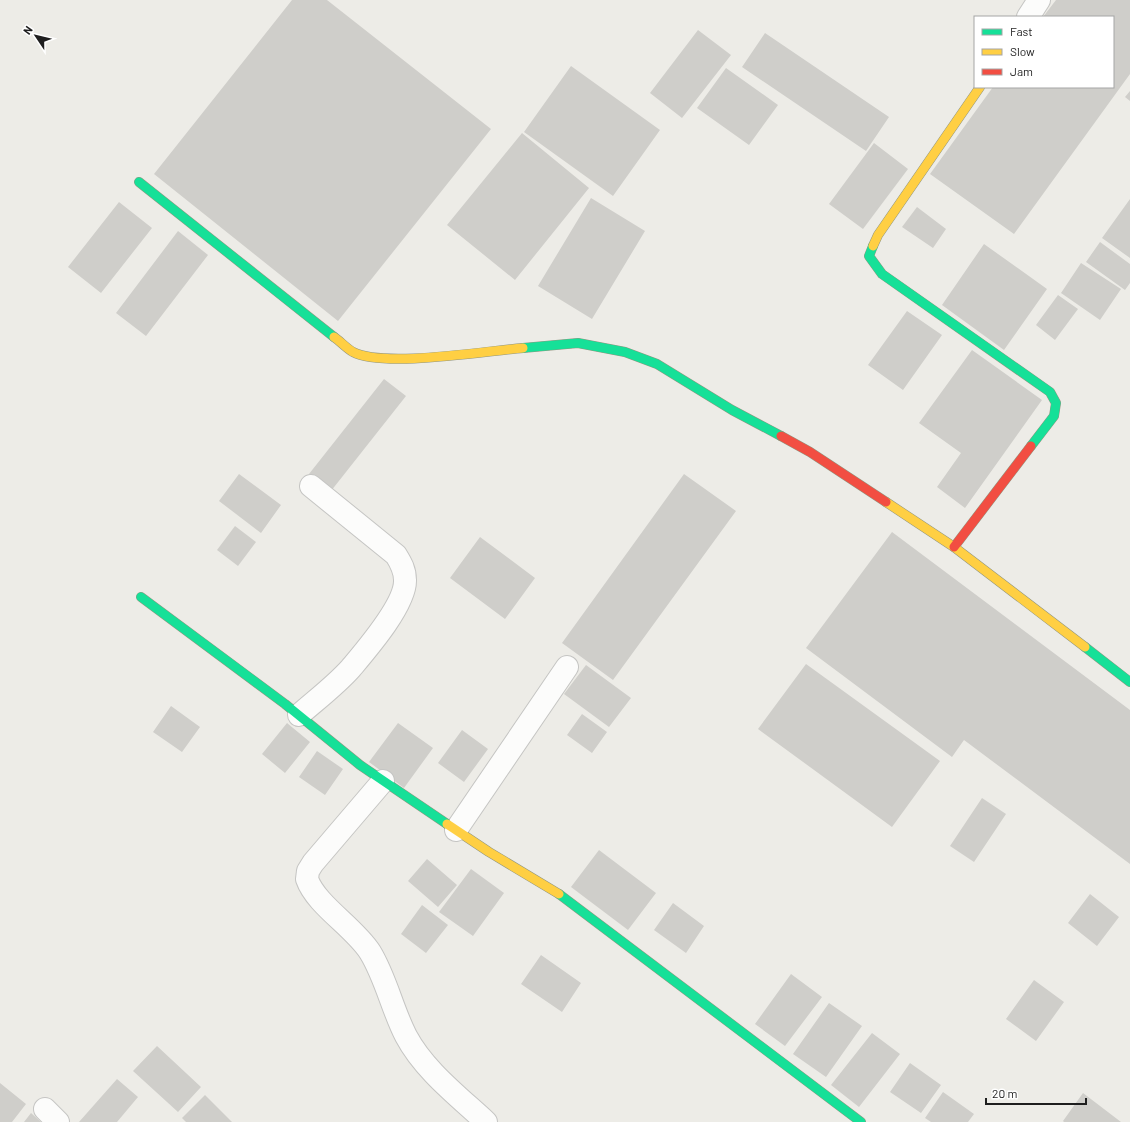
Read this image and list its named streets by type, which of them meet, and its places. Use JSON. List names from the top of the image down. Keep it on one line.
{"legend":["Fast","Slow","Jam"],"scale_bar":"20 m","north":"top left"}
